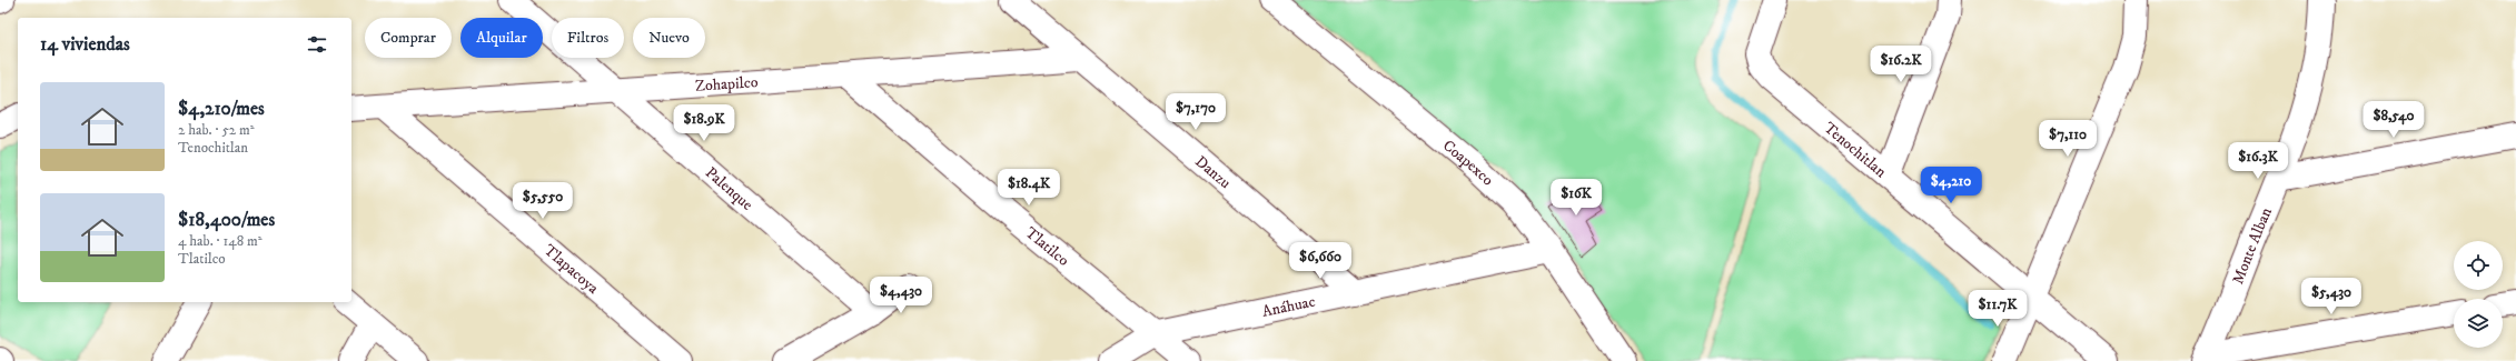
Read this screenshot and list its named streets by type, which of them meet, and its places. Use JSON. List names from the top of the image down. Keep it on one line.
{"streets":{"street":["Zohapilco","Tenochitlan","Coapexco","Danzu","Palenque","Tlatilco","Monte Alban","Tlapacoya","Anáhuac"]},"crossings":[["Zohapilco","Danzu"],["Zohapilco","Palenque"],["Zohapilco","Tlatilco"],["Zohapilco","Tlapacoya"],["Coapexco","Anáhuac"],["Danzu","Anáhuac"],["Tlatilco","Anáhuac"]],"page":{"chip":["Comprar","Alquilar","Filtros","Nuevo"],"heading":"14 viviendas","price":["$16.2K","$7,170","$8,540","$18.9K","$7,110","$16.3K","$4,210","$18.4K","$16K","$5,550","$6,660","$4,430","$5,430","$11.7K"],"list":[{"name":"$4,210/mes","note":"2 hab. · 52 m² · Tenochitlan"},{"name":"$18,400/mes","note":"4 hab. · 148 m² · Tlatilco"}]}}
